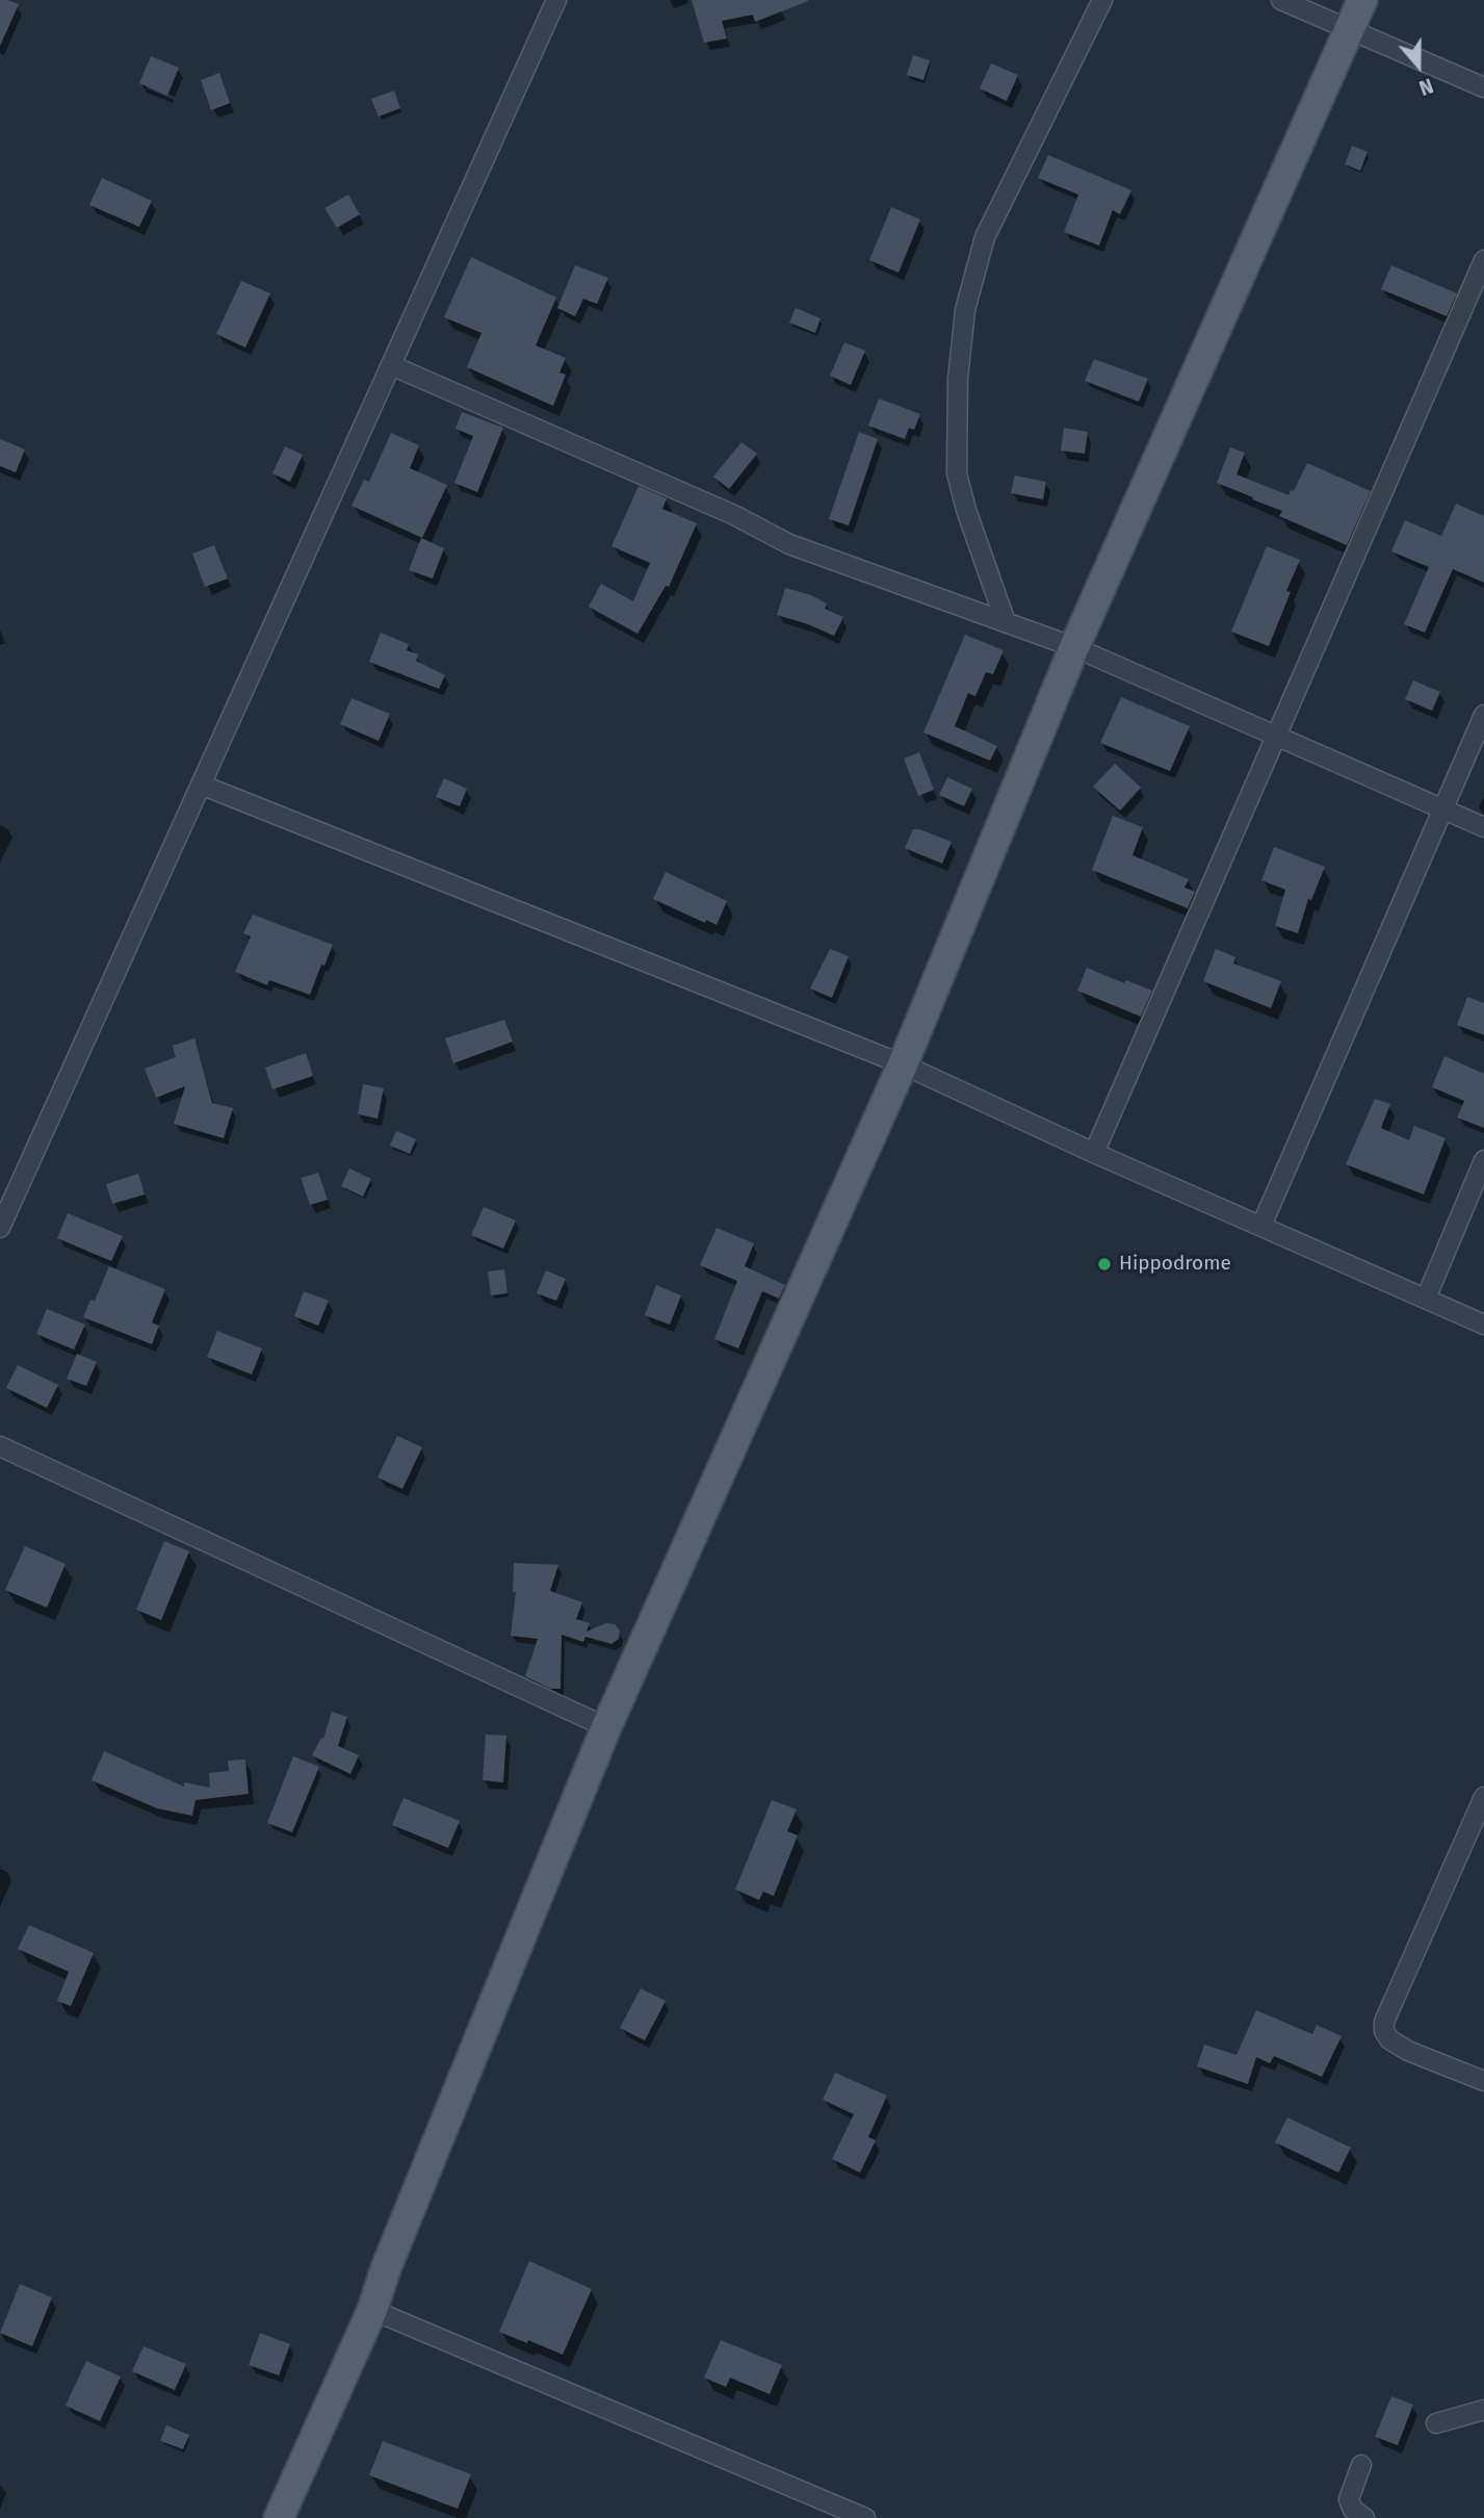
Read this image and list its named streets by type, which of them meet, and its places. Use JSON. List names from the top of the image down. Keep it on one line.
{"places":["Hippodrome"],"north":"bottom"}
